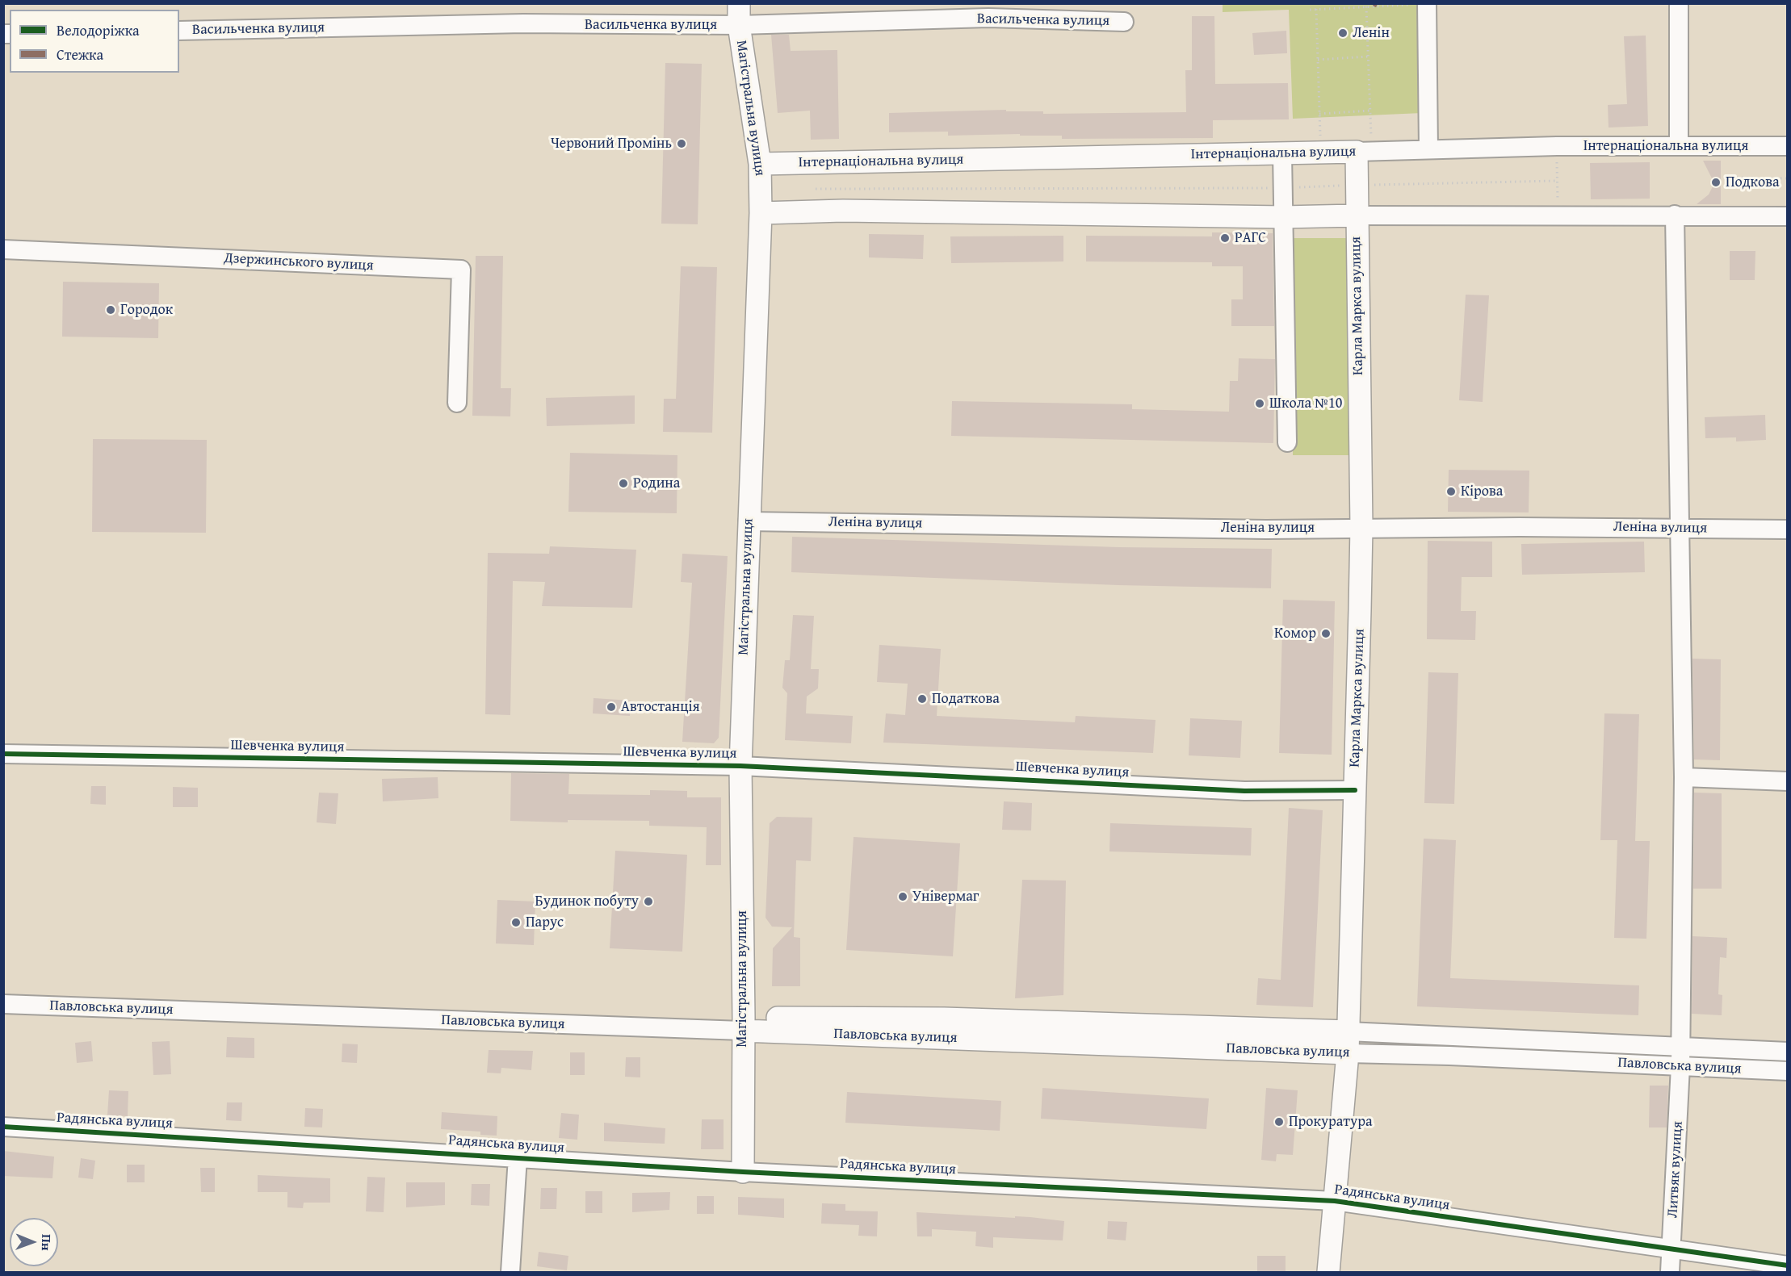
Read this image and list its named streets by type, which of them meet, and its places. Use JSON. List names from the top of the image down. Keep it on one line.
{"streets":{"street":["Васильченка вулиця","Магістральна вулиця","Інтернаціональна вулиця","Дзержинського вулиця","Карла Маркса вулиця","Леніна вулиця","Шевченка вулиця","Павловська вулиця","Радянська вулиця","Литвяк вулиця"]},"crossings":[["Васильченка вулиця","Магістральна вулиця"],["Магістральна вулиця","Інтернаціональна вулиця"],["Магістральна вулиця","Леніна вулиця"],["Магістральна вулиця","Шевченка вулиця"],["Магістральна вулиця","Павловська вулиця"],["Магістральна вулиця","Радянська вулиця"],["Інтернаціональна вулиця","Карла Маркса вулиця"],["Карла Маркса вулиця","Леніна вулиця"],["Карла Маркса вулиця","Шевченка вулиця"],["Карла Маркса вулиця","Павловська вулиця"],["Карла Маркса вулиця","Радянська вулиця"],["Леніна вулиця","Литвяк вулиця"],["Павловська вулиця","Литвяк вулиця"],["Радянська вулиця","Литвяк вулиця"]],"places":["Ленін","Червоний Промінь","Подкова","РАГС","Городок","Школа №10","Родина","Кірова","Комор","Податкова","Автостанція","Універмаг","Будинок побуту","Парус","Прокуратура"],"legend":["Велодоріжка","Стежка"],"north":"right"}
